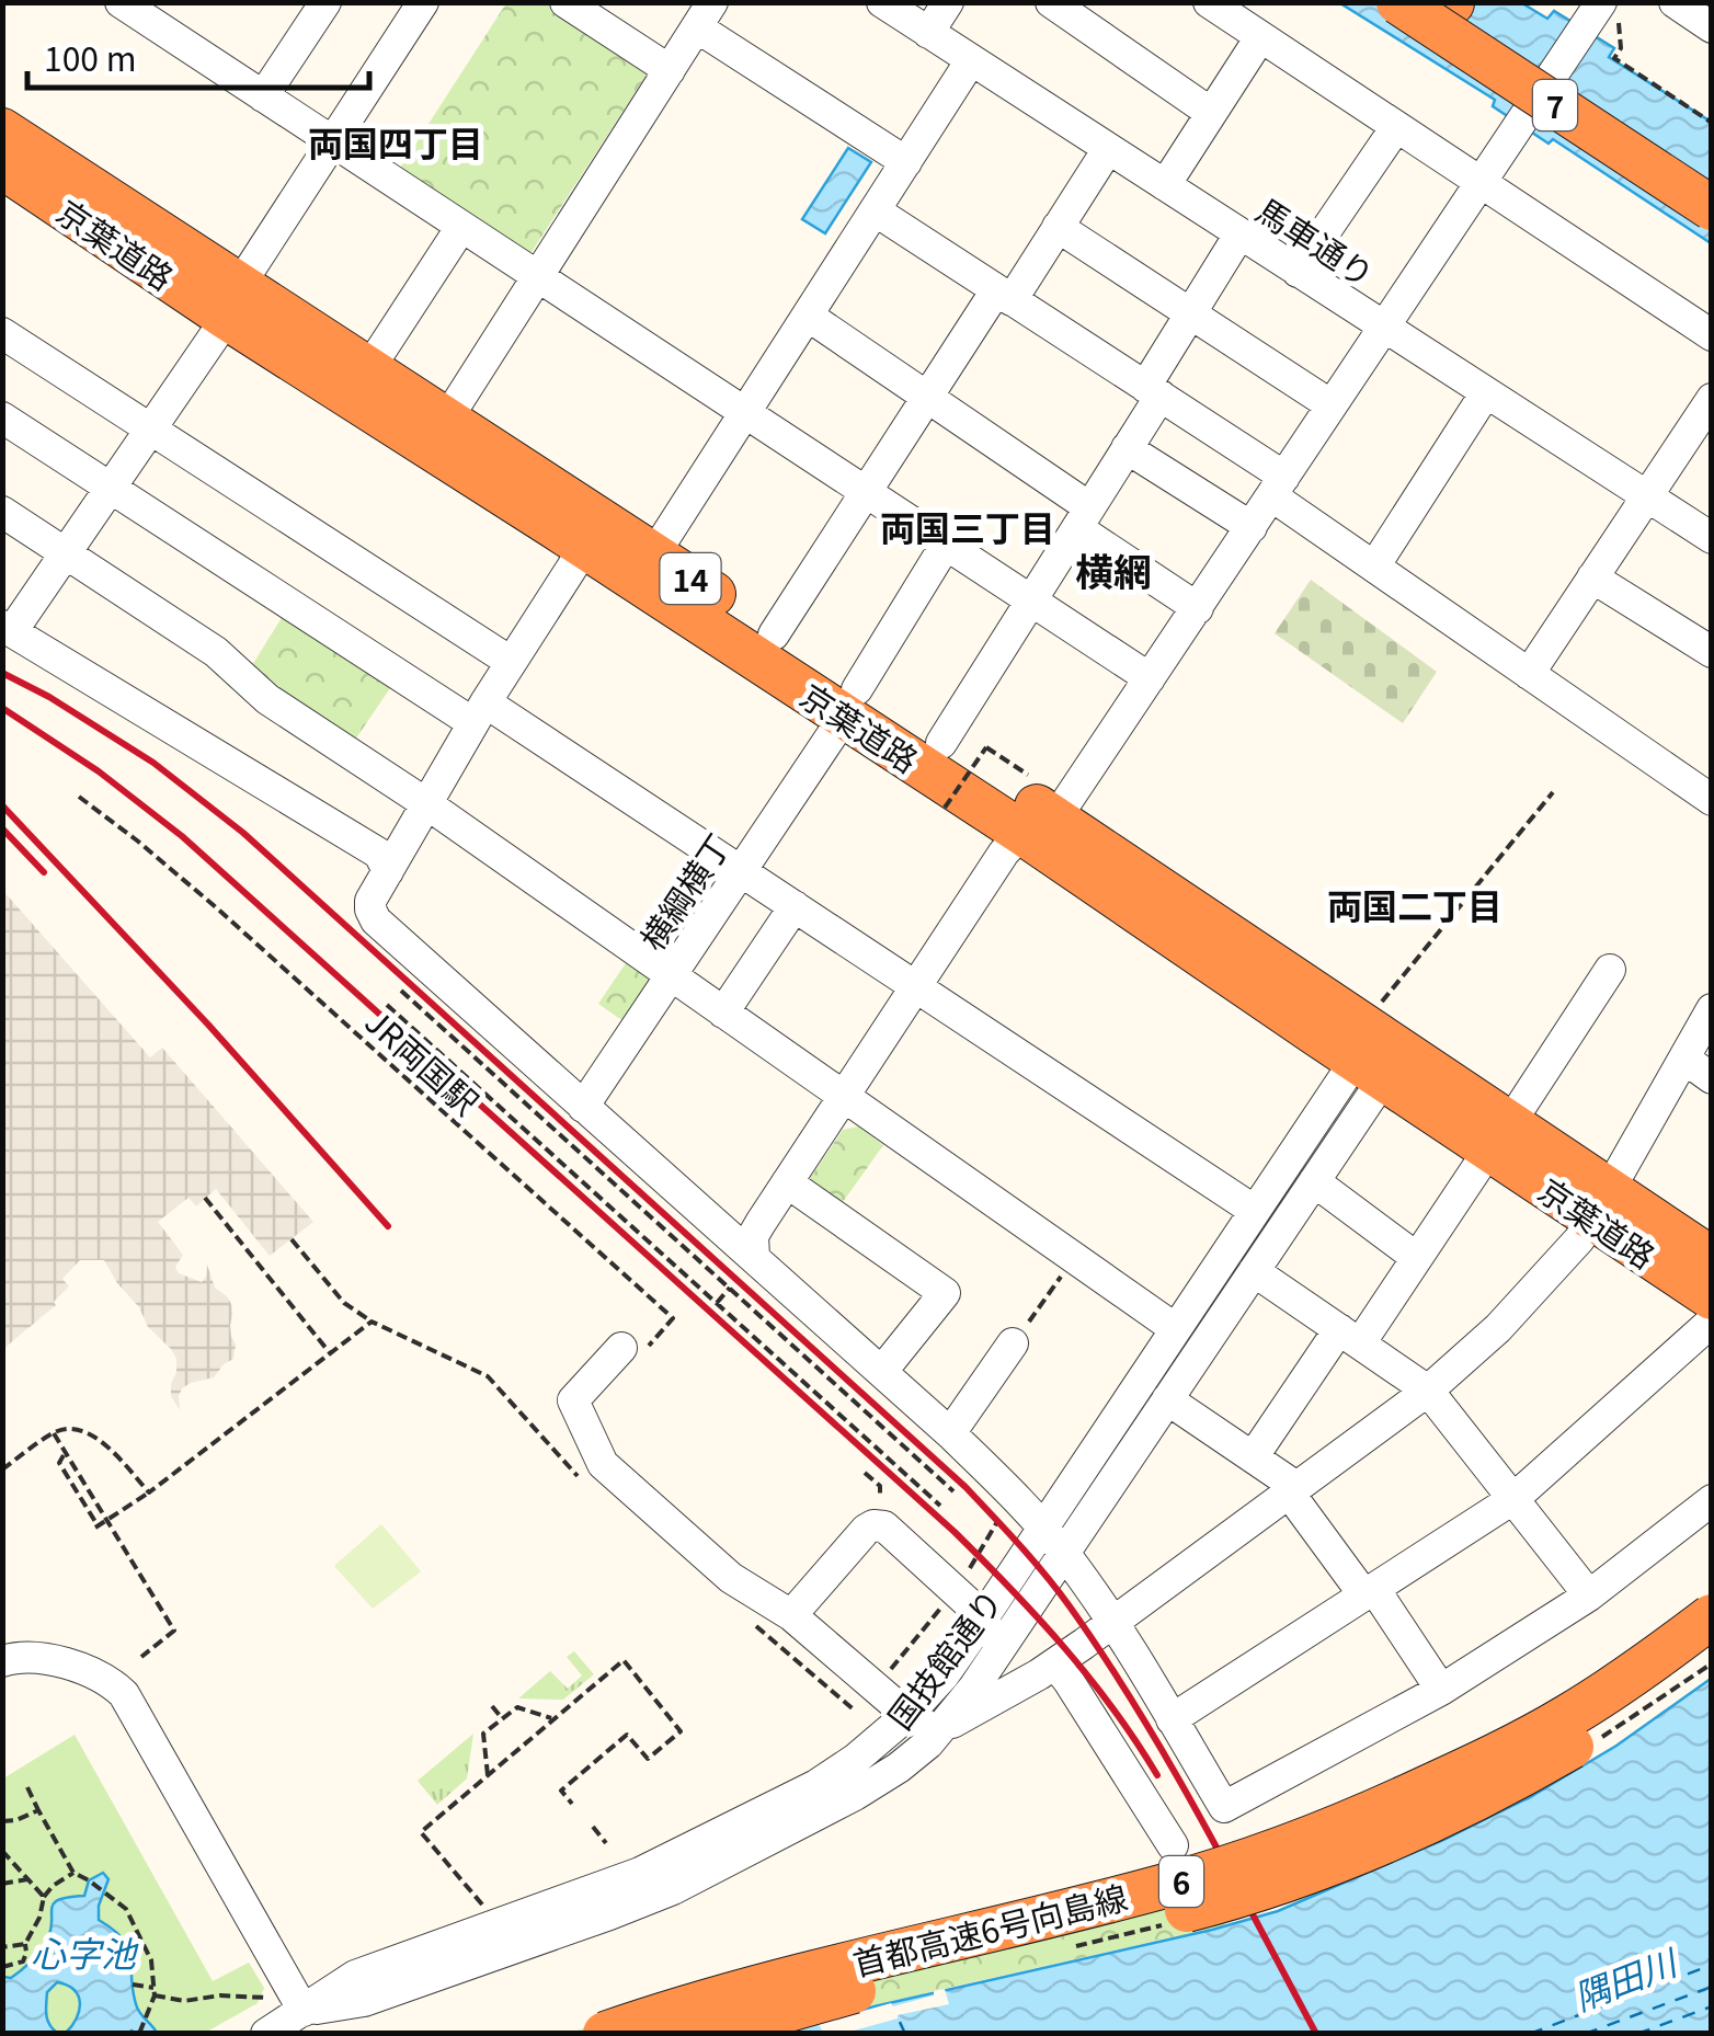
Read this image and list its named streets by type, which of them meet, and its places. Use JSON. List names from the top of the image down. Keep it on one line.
{"streets":{"highway":["7","京葉道路","14","6","首都高速6号向島線"],"street":["馬車通り","横綱横丁","国技館通り"],"path":["JR両国駅"]},"crossings":[["京葉道路","横綱横丁"],["京葉道路","国技館通り"]],"districts":["両国四丁目","両国三丁目","横網","両国二丁目"],"water":["心字池","隅田川"],"scale_bar":"100 m"}
